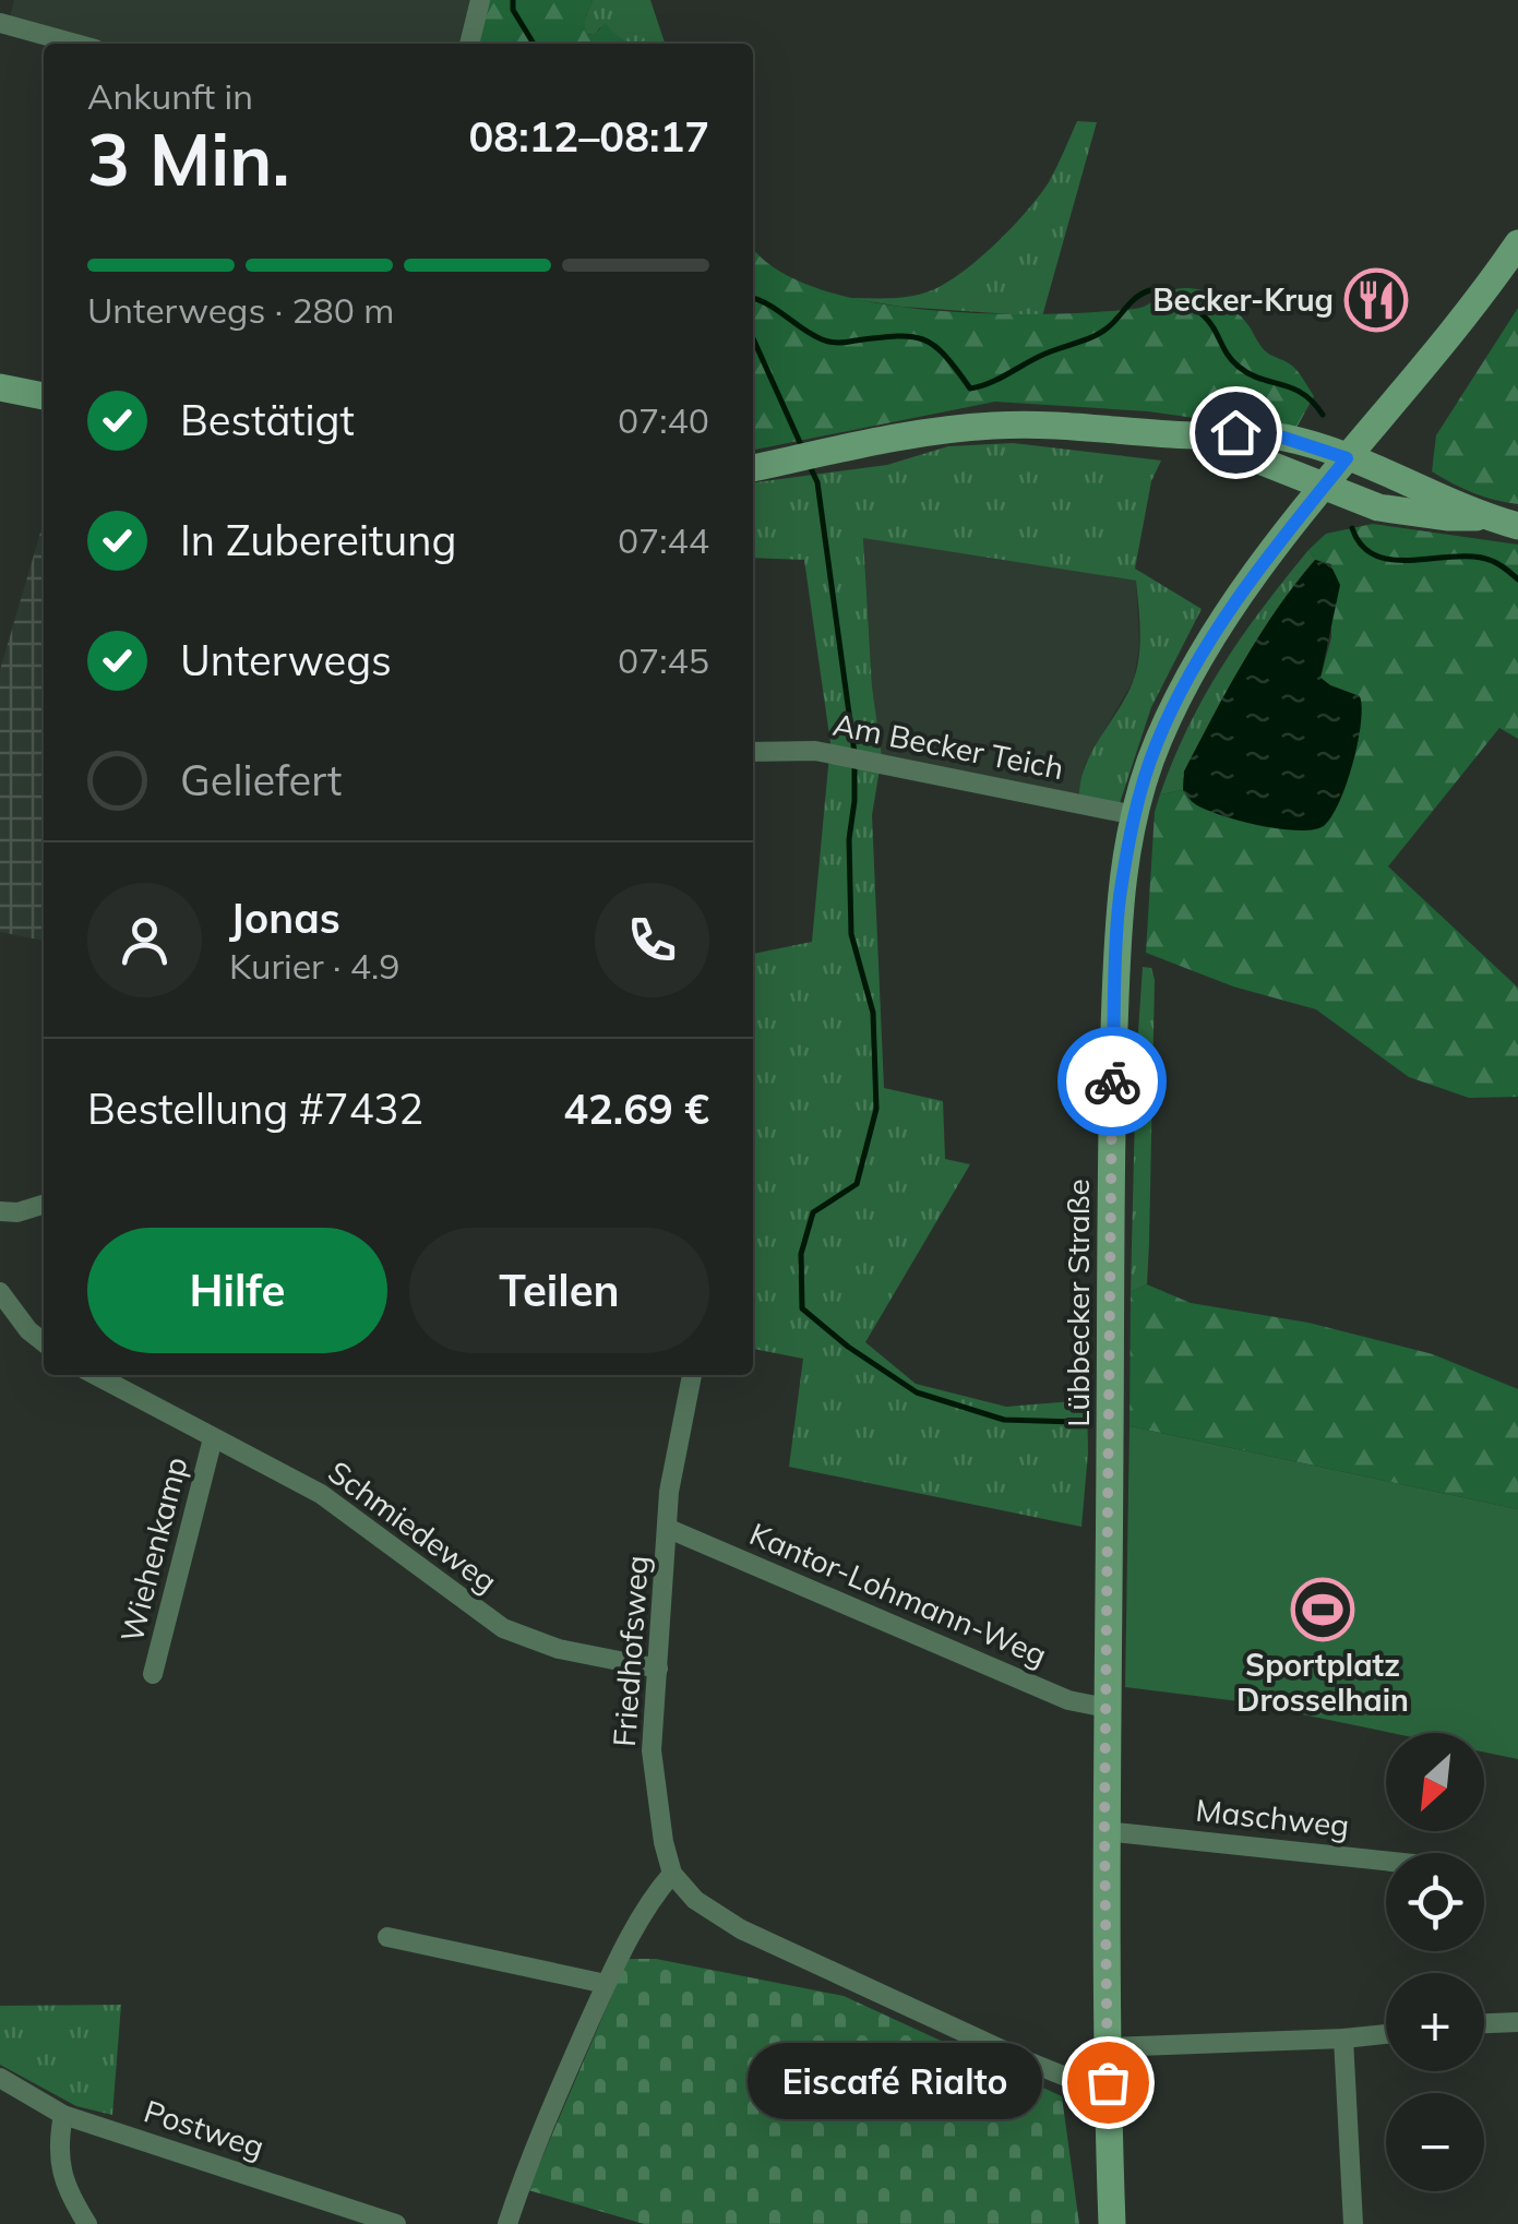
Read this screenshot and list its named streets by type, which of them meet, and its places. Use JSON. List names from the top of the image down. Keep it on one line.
{"streets":{"main road":["Lübbecker Straße"],"street":["Am Becker Teich","Schmiedeweg","Wiehenkamp","Kantor-Lohmann-Weg","Friedhofsweg","Maschweg","Postweg"]},"crossings":[["Am Becker Teich","Lübbecker Straße"],["Lübbecker Straße","Kantor-Lohmann-Weg"],["Lübbecker Straße","Maschweg"],["Schmiedeweg","Wiehenkamp"],["Schmiedeweg","Friedhofsweg"],["Kantor-Lohmann-Weg","Friedhofsweg"]],"places":{"restaurant":["Becker-Krug"],"sports":["Sportplatz Drosselhain"],"other":["Eiscafé Rialto"]},"north":"bottom left","page":{"heading":["3 Min.","Ankunft in","08:12–08:17"],"panel":["Jonas","Kurier · 4.9","Bestellung #7432","42.69 €"],"bar":"Unterwegs · 280 m","list":[["Bestätigt","07:40"],["In Zubereitung","07:44"],["Unterwegs","07:45"],"Geliefert"],"buttons":["Hilfe","Teilen"],"map_buttons":["+","−"],"bubble":"Eiscafé Rialto"}}
